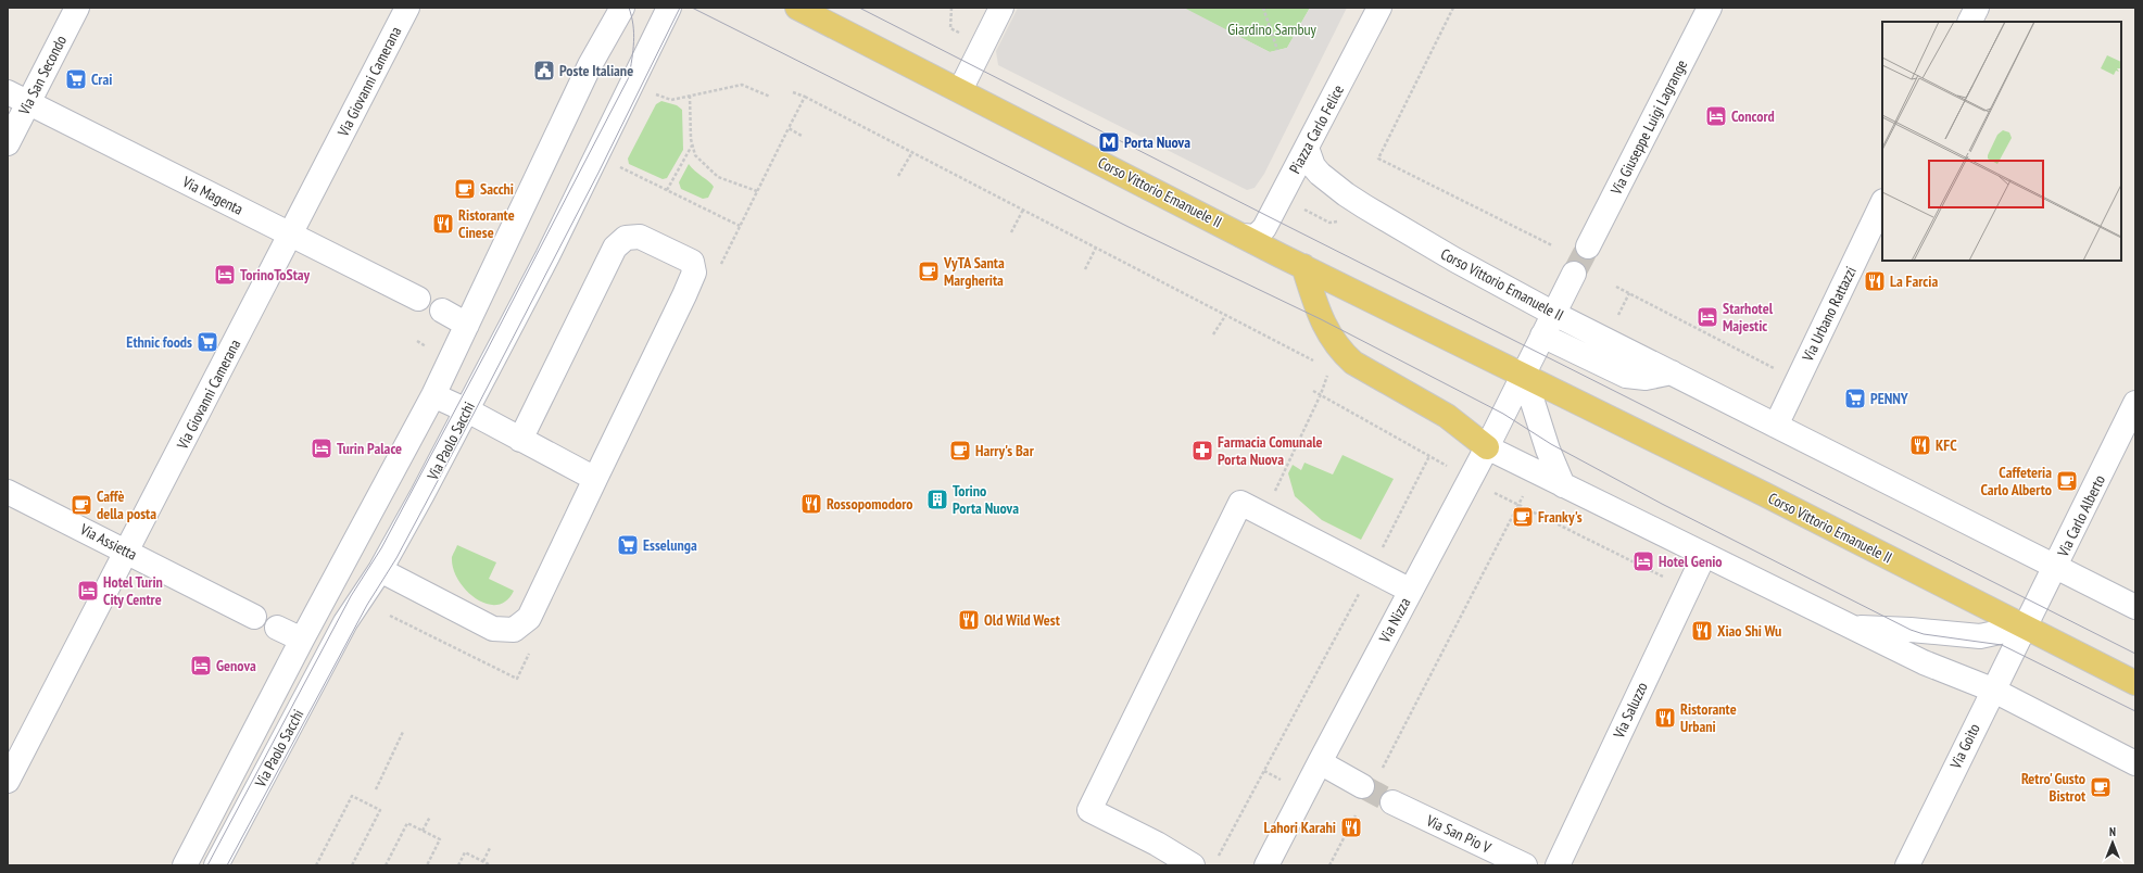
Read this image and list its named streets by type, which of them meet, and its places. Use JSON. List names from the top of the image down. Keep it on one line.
{"streets":{"main road":["Corso Vittorio Emanuele II"],"street":["Via San Secondo","Via Giovanni Camerana","Via Giuseppe Luigi Lagrange","Piazza Carlo Felice","Via Magenta","Via Urbano Rattazzi","Via Paolo Sacchi","Via Carlo Alberto","Via Assietta","Via Nizza","Via Saluzzo","Via Goito","Via San Pio V"]},"crossings":[["Via San Secondo","Via Magenta"],["Via Giovanni Camerana","Via Magenta"],["Via Giovanni Camerana","Via Assietta"],["Piazza Carlo Felice","Corso Vittorio Emanuele II"],["Corso Vittorio Emanuele II","Via Urbano Rattazzi"],["Corso Vittorio Emanuele II","Via Carlo Alberto"],["Corso Vittorio Emanuele II","Via Nizza"],["Corso Vittorio Emanuele II","Via Goito"],["Via Carlo Alberto","Via Goito"]],"parks":["Giardino Sambuy"],"places":{"public building":["Poste Italiane"],"supermarket":["Crai","Ethnic foods","PENNY","Esselunga"],"hotel":["Concord","TorinoToStay","Starhotel Majestic","Turin Palace","Hotel Genio","Hotel Turin City Centre","Genova"],"metro station":["Porta Nuova"],"cafe":["Sacchi","VyTA Santa Margherita","Harry's Bar","Caffeteria Carlo Alberto","Caffè della posta","Franky's","Retro' Gusto Bistrot"],"restaurant":["Ristorante Cinese","La Farcia","KFC","Rossopomodoro","Old Wild West","Xiao Shi Wu","Ristorante Urbani","Lahori Karahi"],"pharmacy":["Farmacia Comunale Porta Nuova"],"building":["Torino Porta Nuova"]},"north":"top"}
